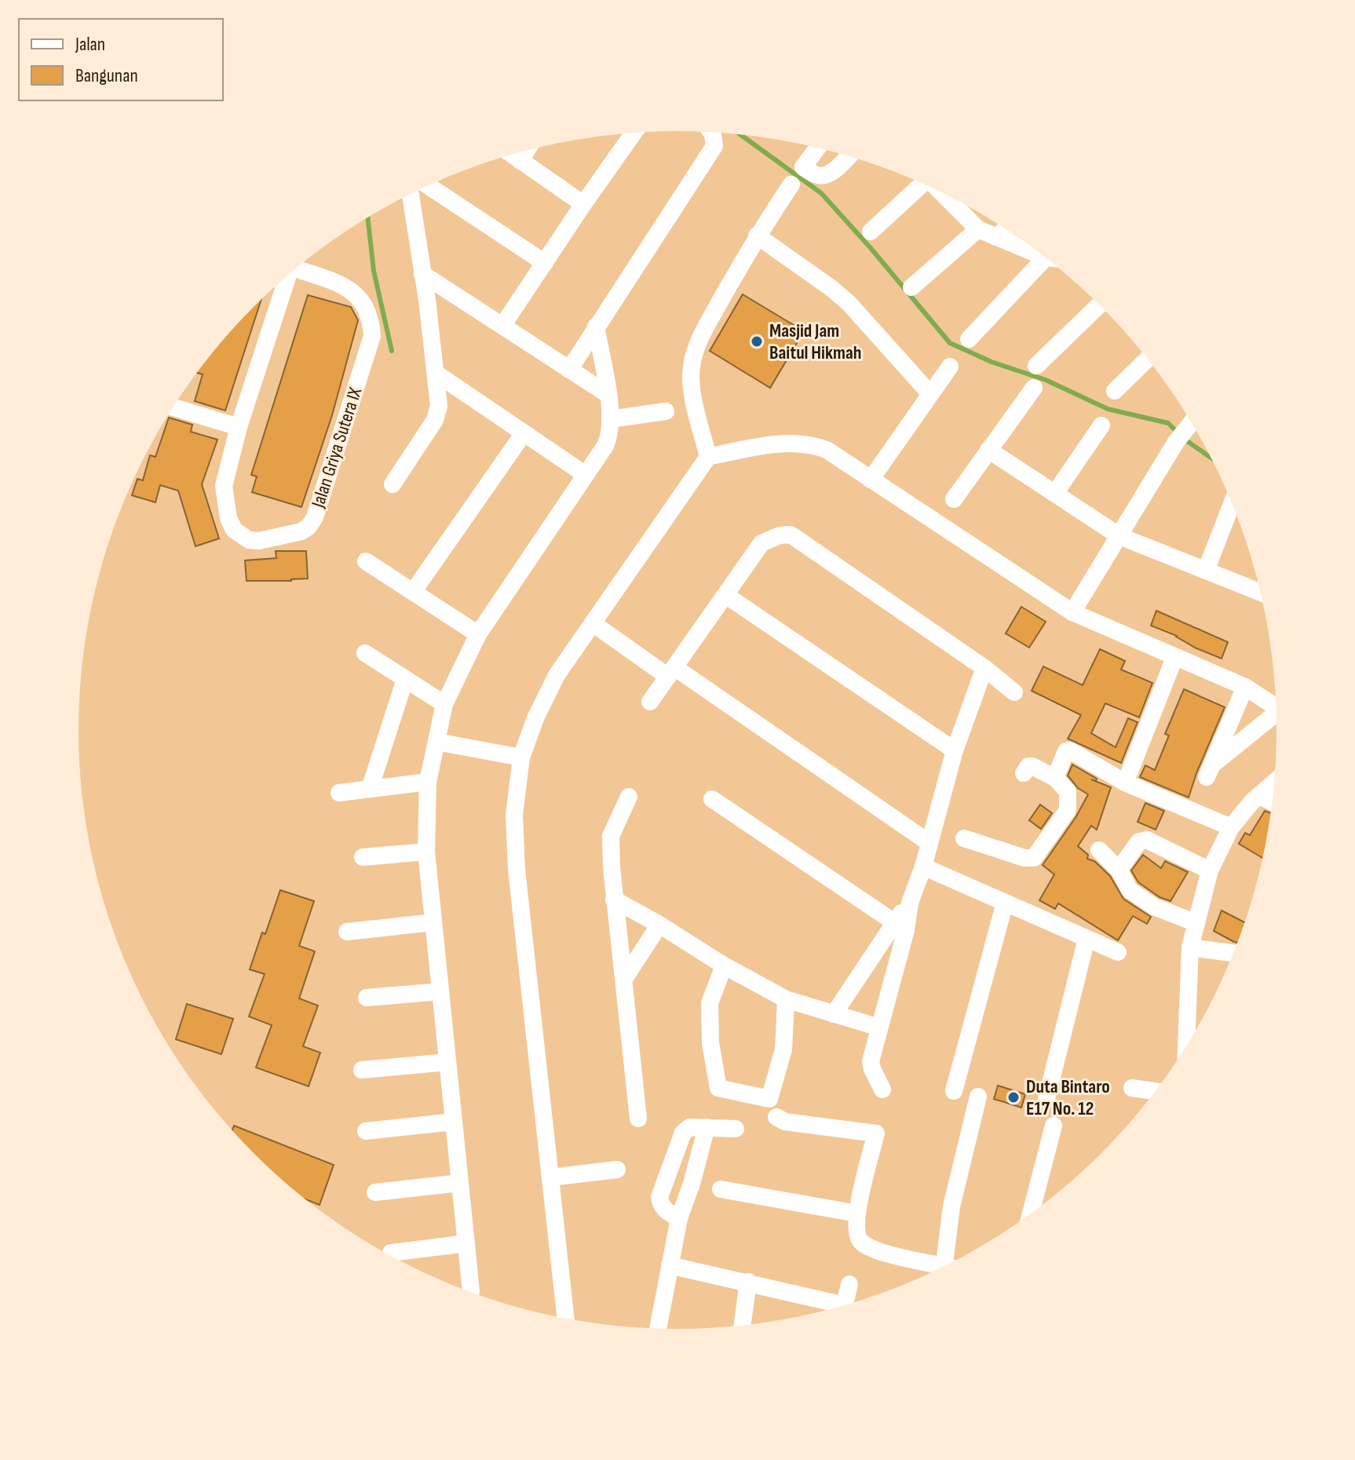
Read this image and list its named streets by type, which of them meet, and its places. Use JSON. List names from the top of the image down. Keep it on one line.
{"streets":{"street":["Jalan Griya Sutera IX"]},"places":["Masjid Jam Baitul Hikmah","Duta Bintaro E17 No. 12"],"legend":["Jalan","Bangunan"]}
